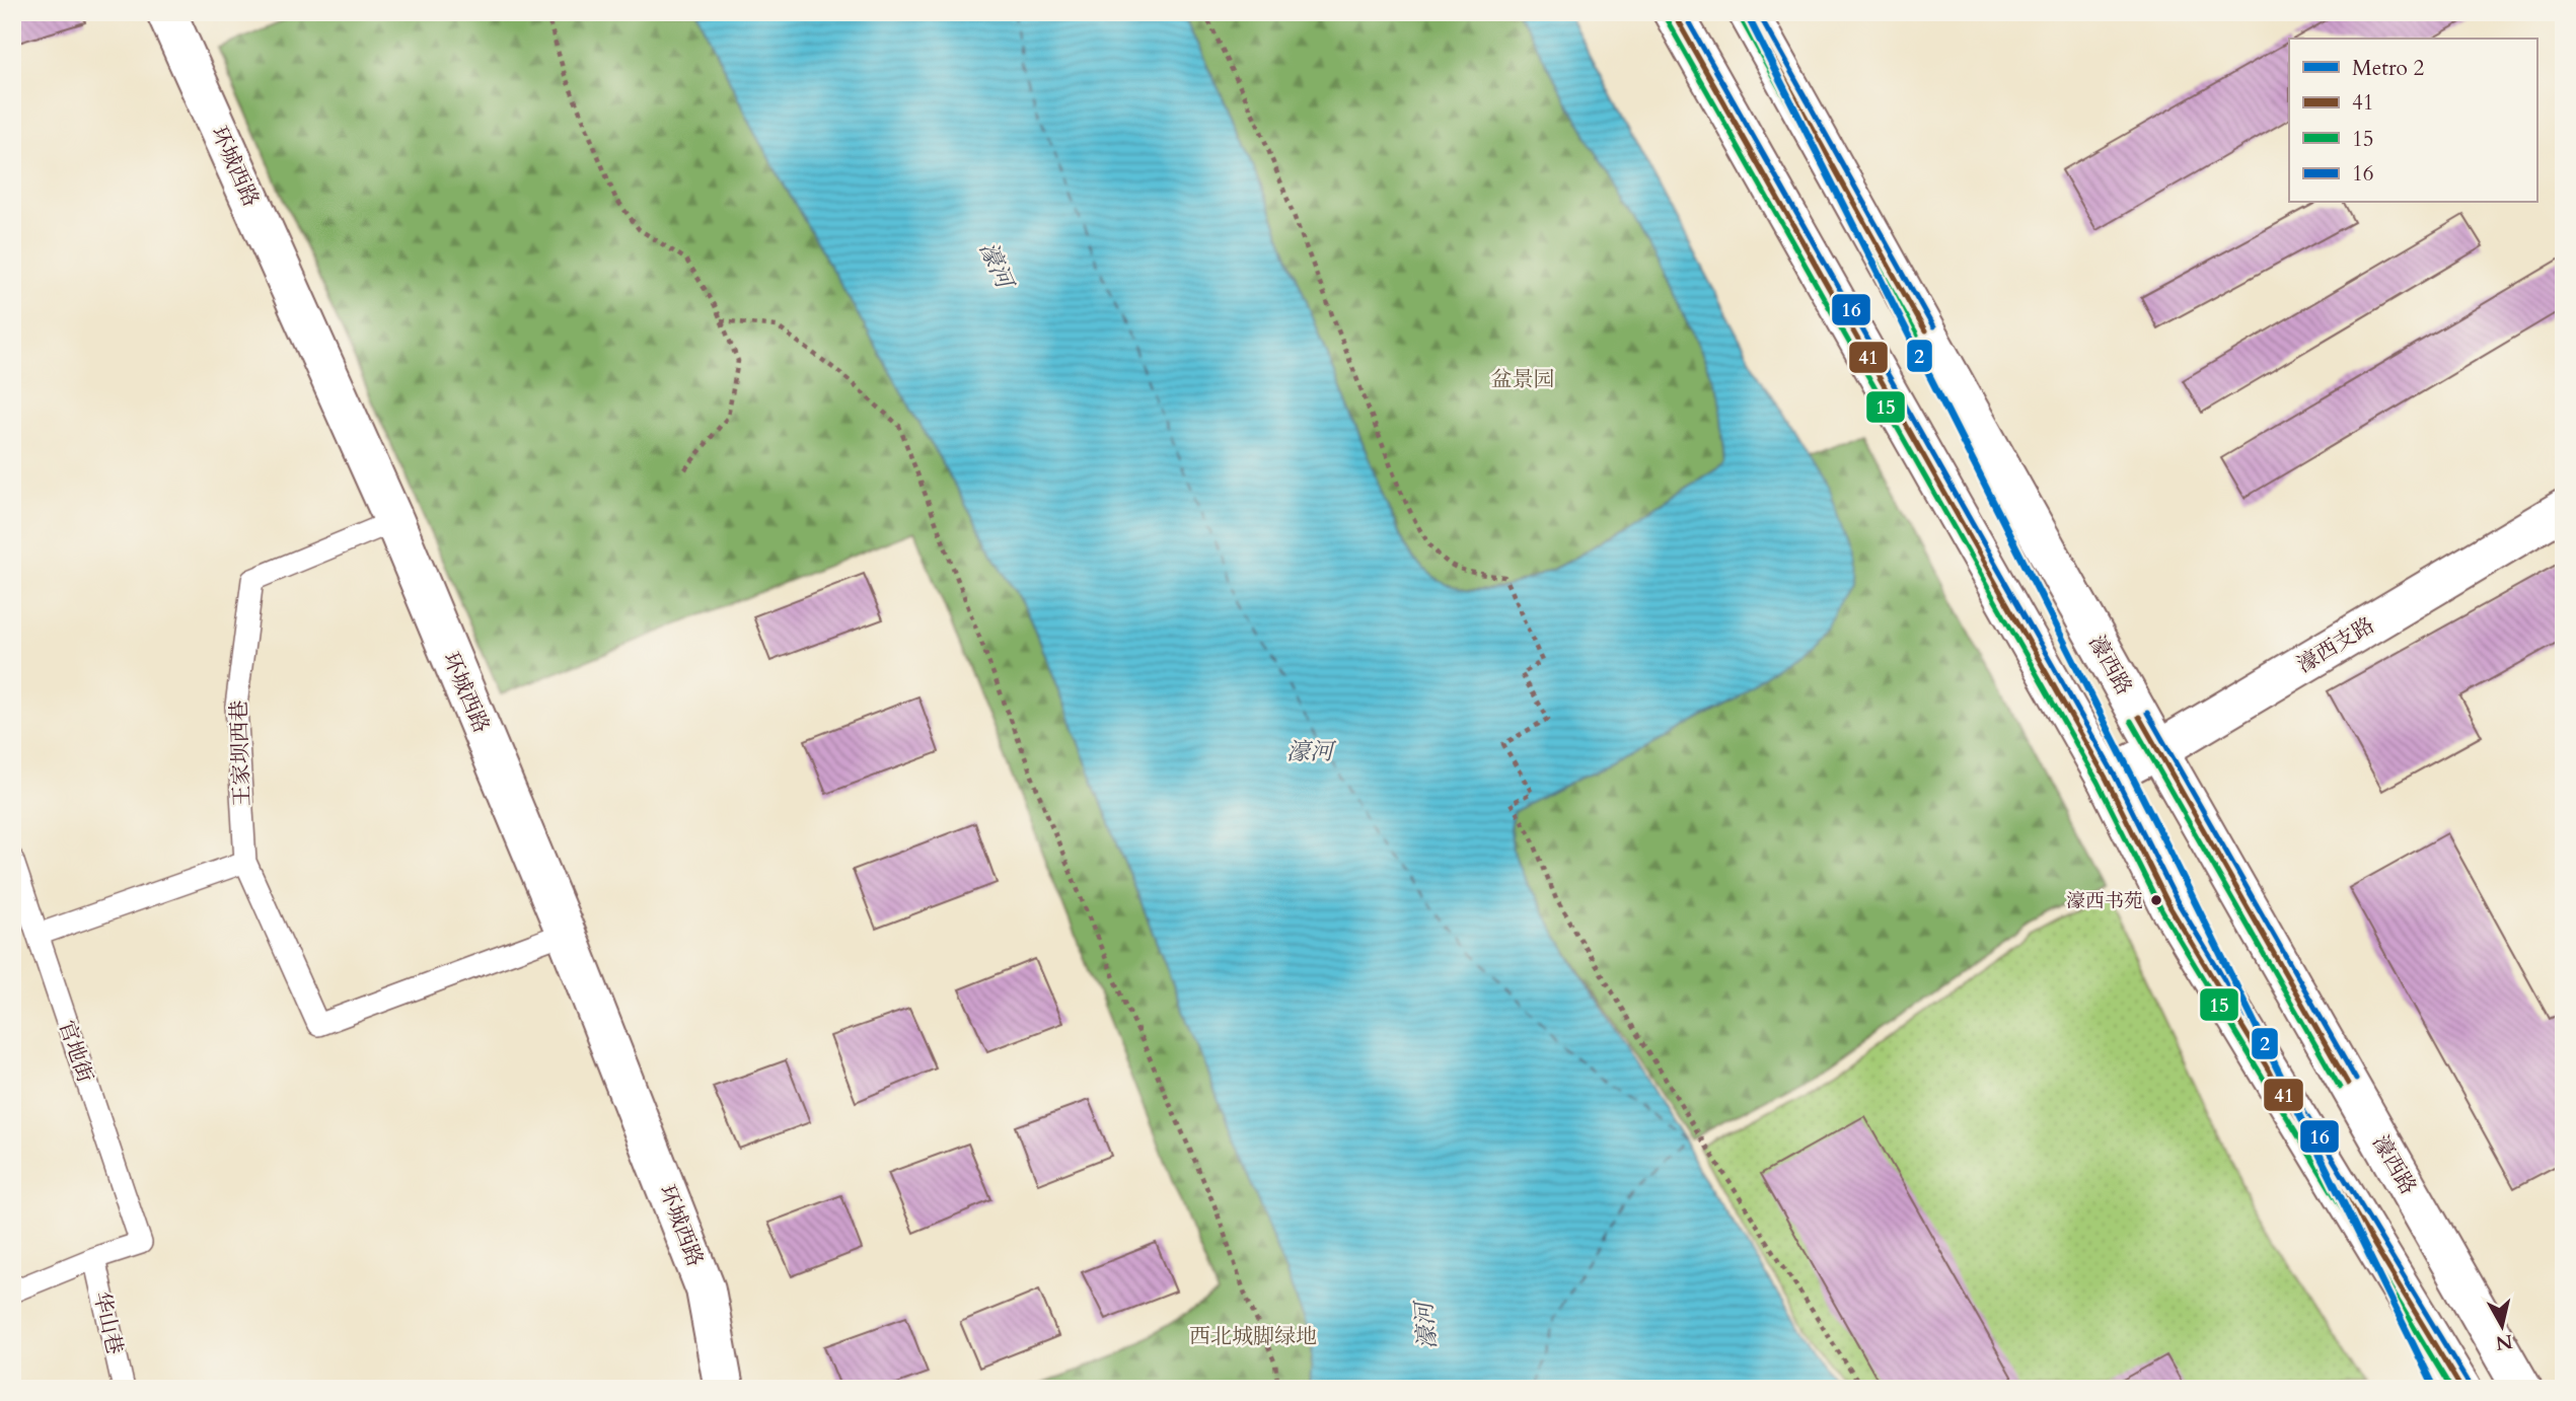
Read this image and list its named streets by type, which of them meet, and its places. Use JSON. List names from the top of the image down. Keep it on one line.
{"streets":{"main road":["环城西路","濠西支路","濠西路"],"lane":["王家坝西巷","官地街","华山巷"]},"crossings":[["环城西路","王家坝西巷"],["濠西支路","濠西路"],["官地街","华山巷"]],"water":["濠河"],"parks":["盆景园","西北城脚绿地"],"places":["濠西书苑"],"lines":["metro line 2","transit line 41","transit line 16","transit line 15"],"legend":["Metro 2","41","15","16"],"north":"bottom"}
